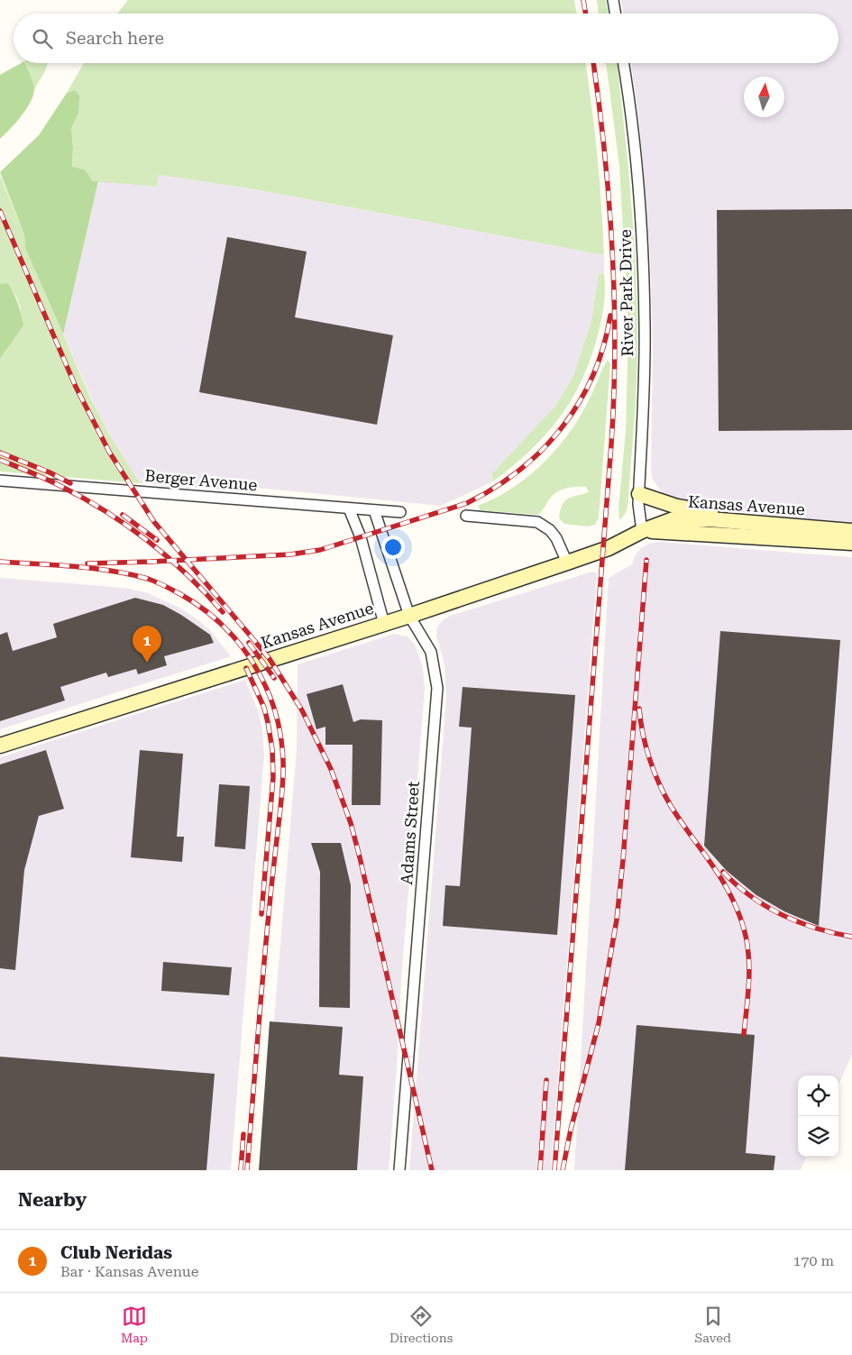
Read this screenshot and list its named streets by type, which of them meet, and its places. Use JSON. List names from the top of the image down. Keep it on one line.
{"streets":{"main road":["Kansas Avenue"],"street":["River Park Drive","Berger Avenue","Adams Street"]},"crossings":[["River Park Drive","Kansas Avenue"],["Berger Avenue","Adams Street"],["Kansas Avenue","Adams Street"]],"north":"top","page":{"search":"Search here","pins":"1","heading":"Nearby","list":[{"mark":"1","name":"Club Neridas","note":"Bar · Kansas Avenue","value":"170 m"}],"nav":["Map","Directions","Saved"]}}
